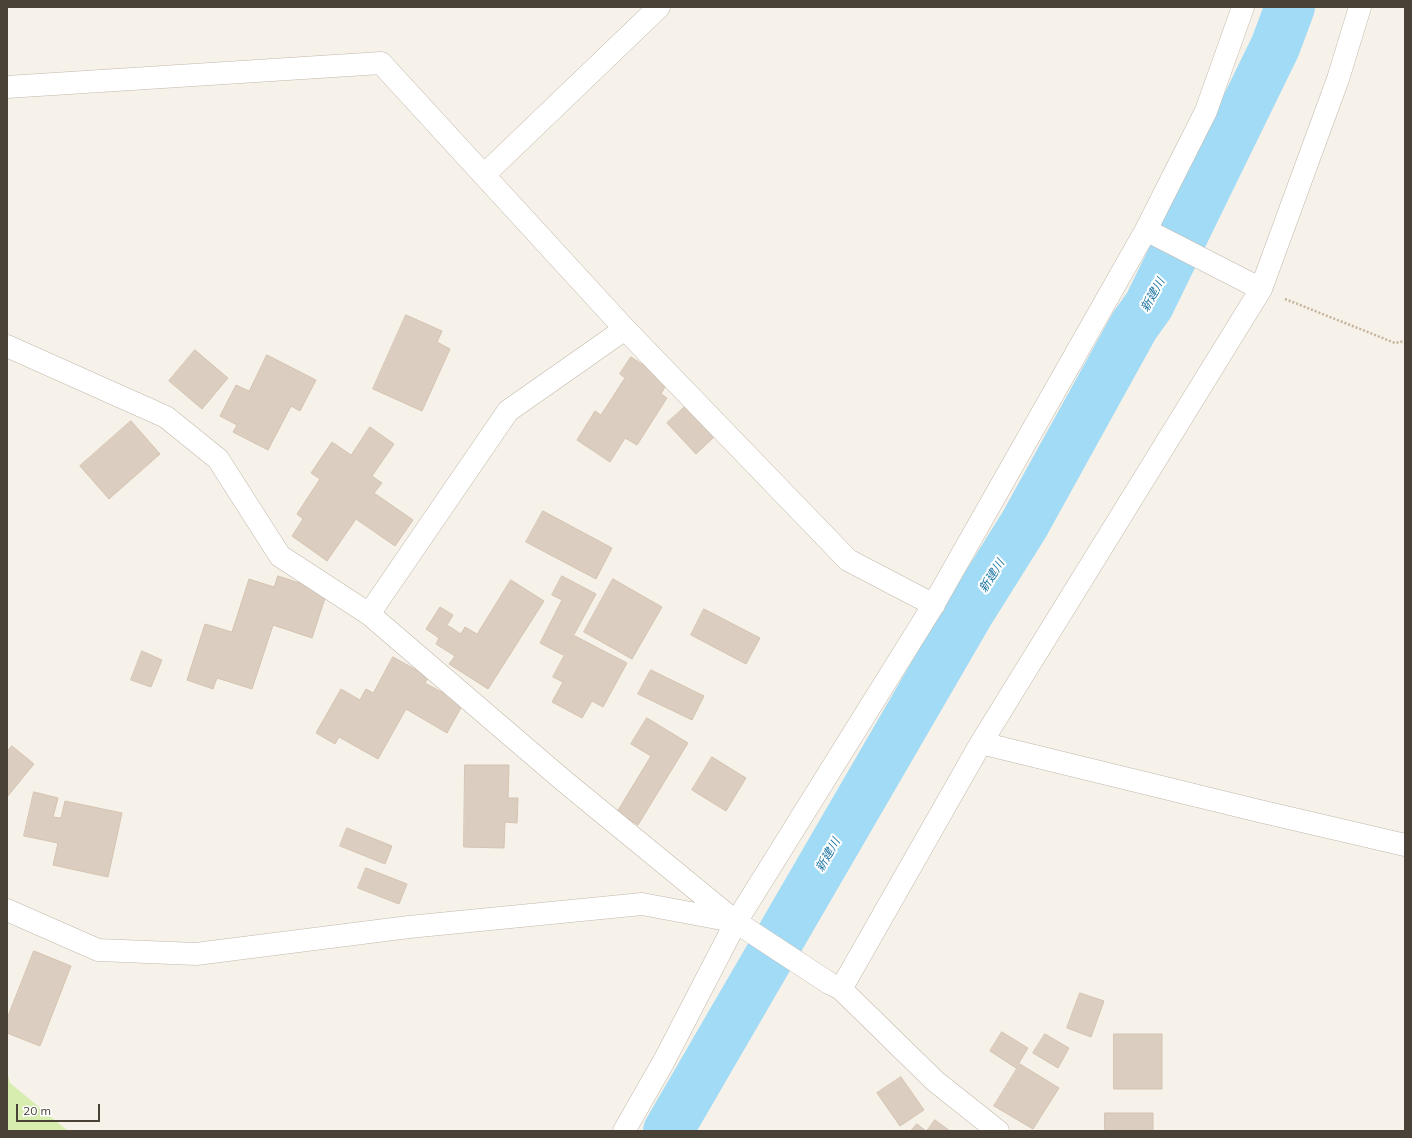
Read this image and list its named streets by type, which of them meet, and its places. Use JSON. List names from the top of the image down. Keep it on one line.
{"water":["新建川"],"scale_bar":"20 m"}
